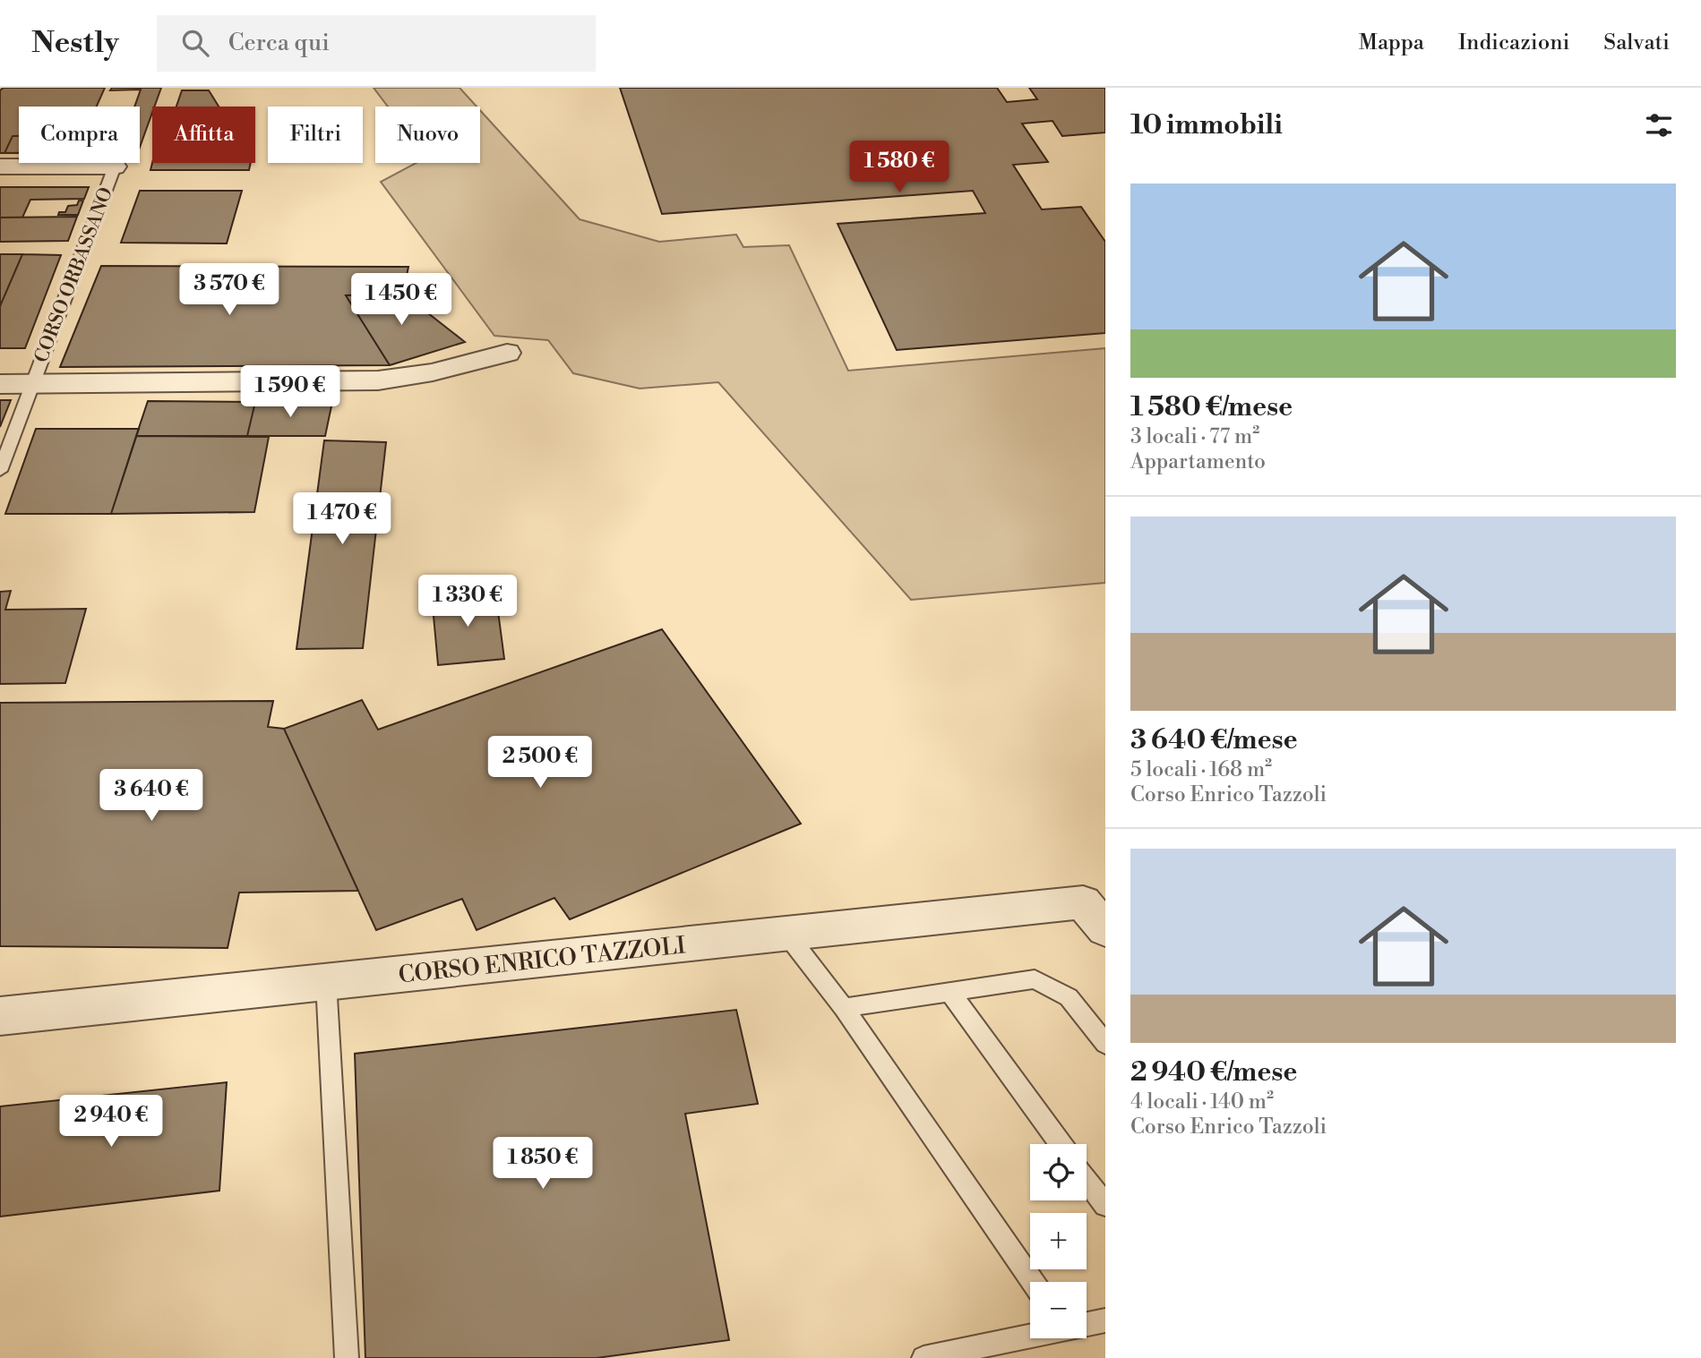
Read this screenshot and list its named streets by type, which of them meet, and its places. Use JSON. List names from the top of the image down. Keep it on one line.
{"streets":{"street":["CORSO ORBASSANO","CORSO ENRICO TAZZOLI"]},"page":{"header":"Nestly","search":"Cerca qui","nav":["Mappa","Indicazioni","Salvati"],"heading":"10 immobili","chip":["Compra","Affitta","Filtri","Nuovo"],"price":["1 580 €","3 570 €","1 450 €","1 590 €","1 470 €","1 330 €","2 500 €","3 640 €","2 940 €","1 850 €"],"list":[{"name":"1 580 €/mese","note":"3 locali · 77 m² · Appartamento"},{"name":"3 640 €/mese","note":"5 locali · 168 m² · Corso Enrico Tazzoli"},{"name":"2 940 €/mese","note":"4 locali · 140 m² · Corso Enrico Tazzoli"}],"map_buttons":["+","−"]}}
